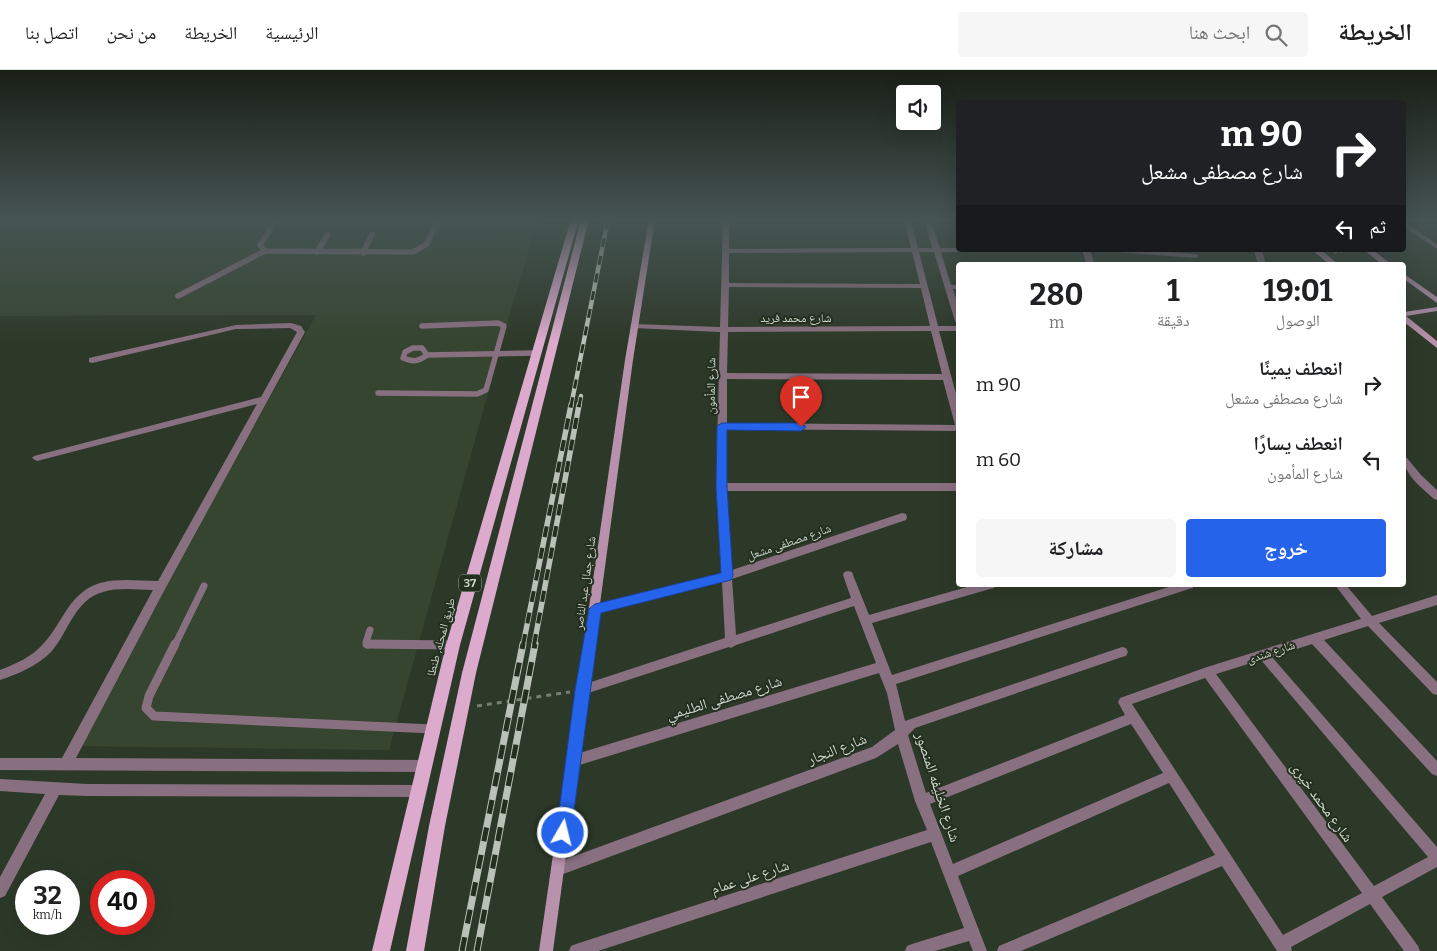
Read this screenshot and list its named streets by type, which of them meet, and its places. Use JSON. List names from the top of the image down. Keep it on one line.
{"streets":{"main road":["37","طريق المحله, طنطا"],"street":["شارع محمد فريد","شارع المأمون","شارع مصطفى مشعل","شارع جمال عبد الناصر","شارع شندى","شارع مصطفى الطليمي","شارع النجار","شارع الخليفه المنصور","شارع محمد خيرى","شارع على عمام"]},"crossings":[["شارع محمد فريد","شارع المأمون"],["شارع محمد فريد","شارع جمال عبد الناصر"],["شارع المأمون","شارع مصطفى مشعل"],["شارع مصطفى مشعل","شارع جمال عبد الناصر"],["شارع جمال عبد الناصر","شارع مصطفى الطليمي"],["شارع جمال عبد الناصر","شارع النجار"],["شارع شندى","شارع محمد خيرى"],["شارع مصطفى الطليمي","شارع الخليفه المنصور"],["شارع النجار","شارع الخليفه المنصور"],["شارع الخليفه المنصور","شارع على عمام"]],"page":{"header":"الخريطة","search":"ابحث هنا","nav":["الرئيسية","الخريطة","من نحن","اتصل بنا"],"turn":["90 m","شارع مصطفى مشعل"],"then":"ثم","eta":["19:01","الوصول","1","دقيقة","280","m"],"list":[{"name":"انعطف يمينًا","note":"شارع مصطفى مشعل","value":"90 m"},{"name":"انعطف يسارًا","note":"شارع المأمون","value":"60 m"}],"buttons":["خروج","مشاركة"],"speed":"32 km/h","limit":"40"}}
